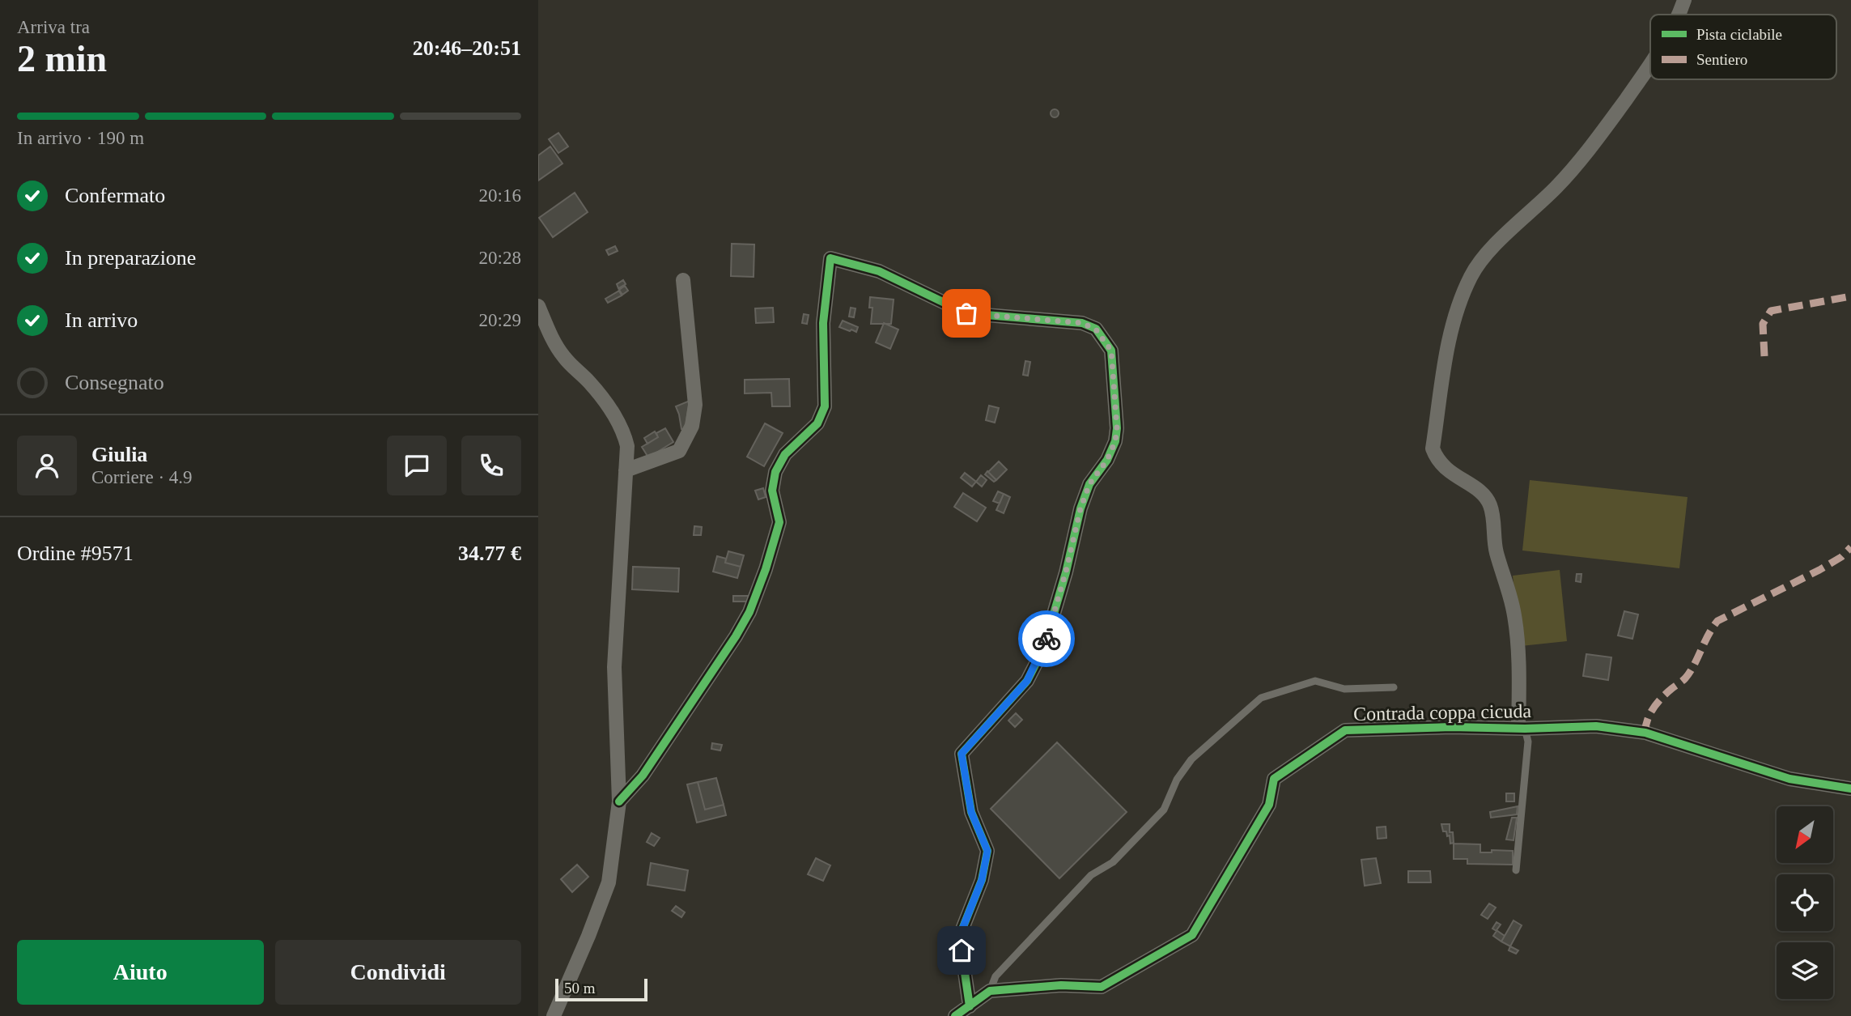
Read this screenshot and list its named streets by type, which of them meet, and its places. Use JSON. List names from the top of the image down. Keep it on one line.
{"streets":{"street":["Contrada coppa cicuda"]},"legend":["Pista ciclabile","Sentiero"],"scale_bar":"50 m","north":"bottom left","page":{"heading":["2 min","Arriva tra","20:46–20:51"],"panel":["Giulia","Corriere · 4.9","Ordine #9571","34.77 €"],"bar":"In arrivo · 190 m","list":[["Confermato","20:16"],["In preparazione","20:28"],["In arrivo","20:29"],"Consegnato"],"buttons":["Aiuto","Condividi"],"scale":"50 m"}}
